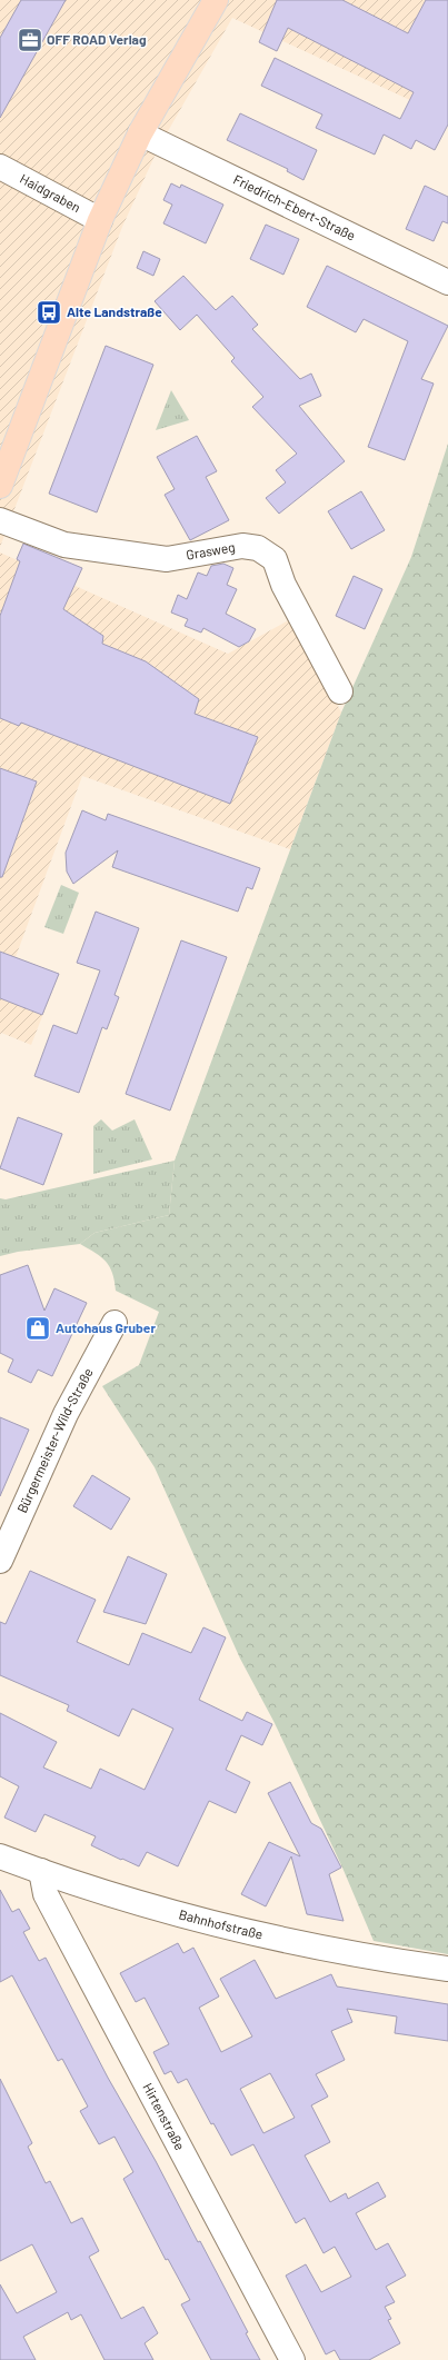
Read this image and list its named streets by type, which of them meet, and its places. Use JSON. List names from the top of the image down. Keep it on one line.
{"streets":{"street":["Haidgraben","Friedrich-Ebert-Straße","Grasweg","Bürgermeister-Wild-Straße","Bahnhofstraße","Hirtenstraße"]},"crossings":[["Bahnhofstraße","Hirtenstraße"]],"places":{"office":["OFF ROAD Verlag"],"bus stop":["Alte Landstraße"],"shop":["Autohaus Gruber"]}}
